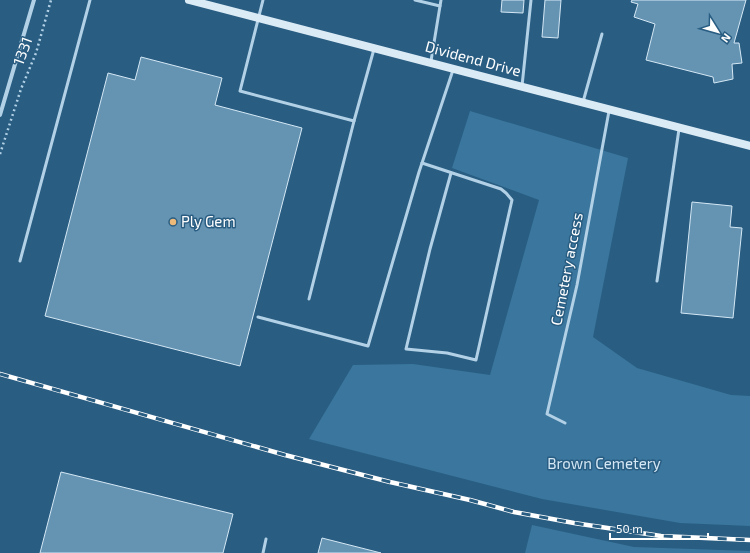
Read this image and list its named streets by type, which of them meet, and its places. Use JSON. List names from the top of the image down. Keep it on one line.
{"streets":{"street":["Dividend Drive"],"lane":["Cemetery access"],"path":["1331"]},"crossings":[["Dividend Drive","Cemetery access"]],"parks":["Brown Cemetery"],"places":["Ply Gem"],"scale_bar":"50 m","north":"bottom right"}
